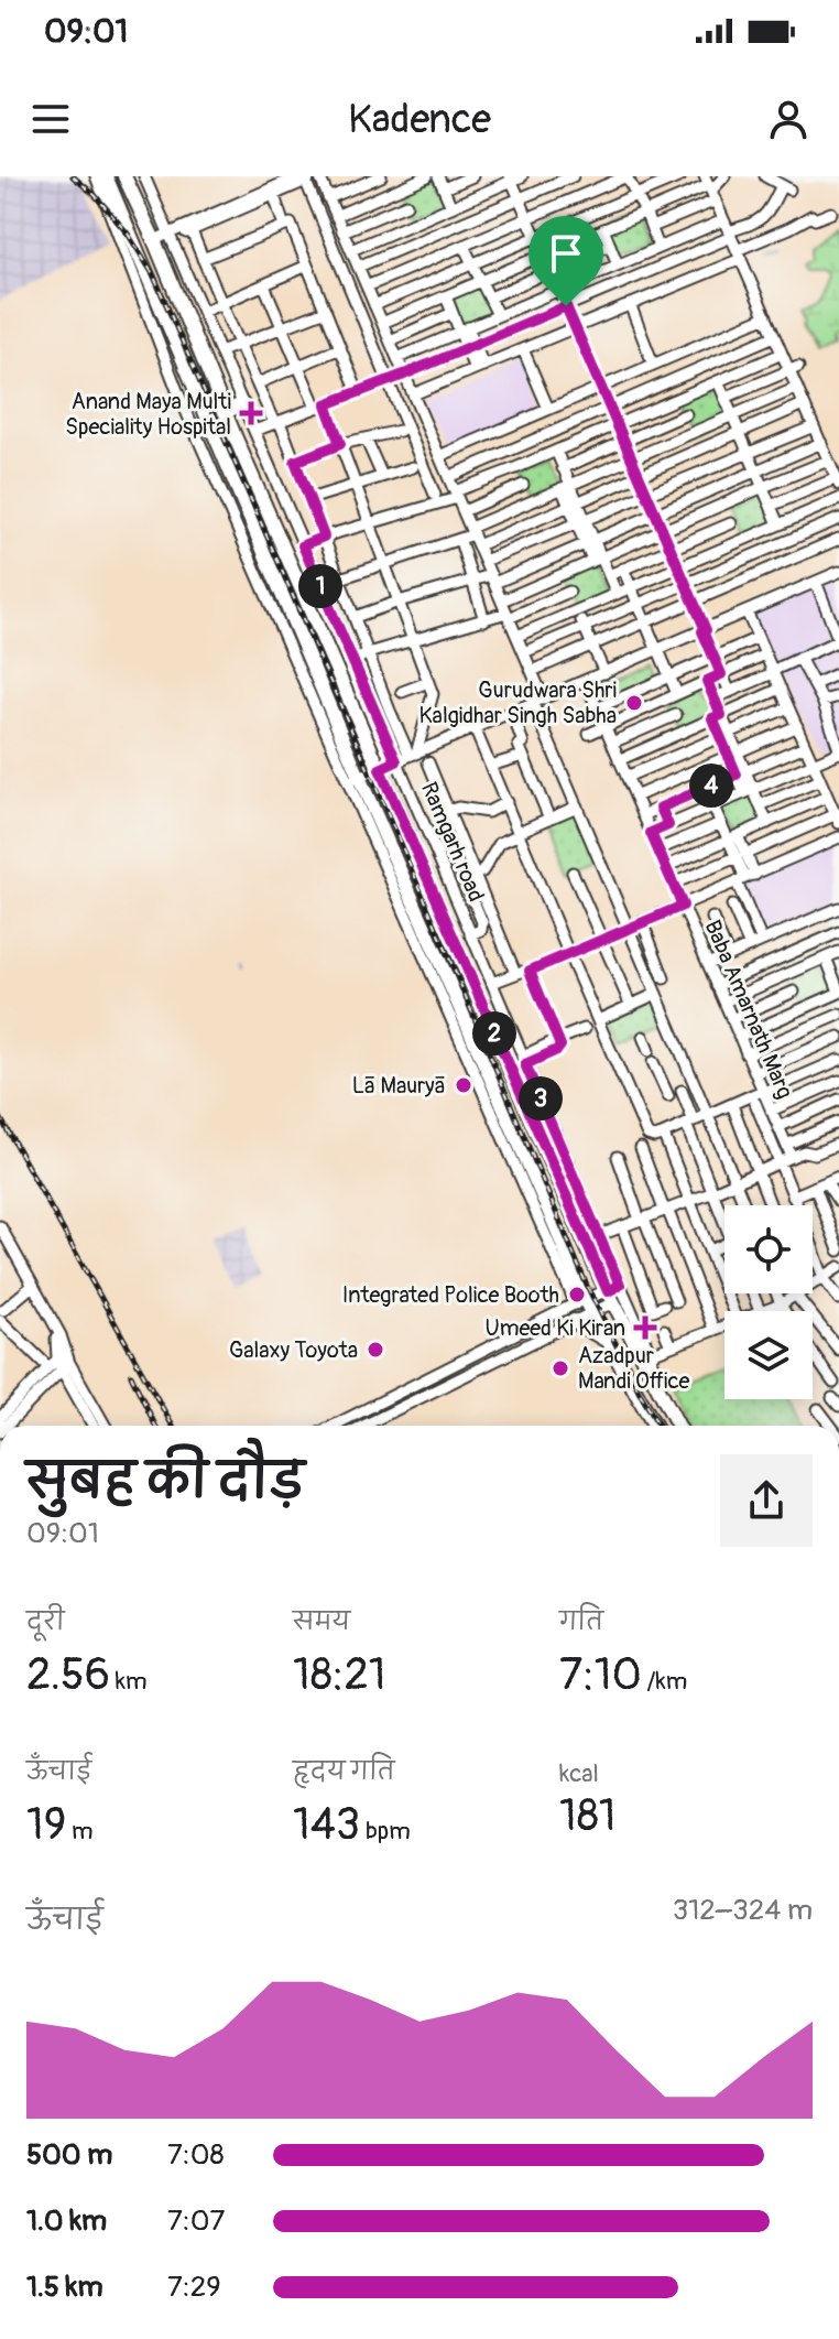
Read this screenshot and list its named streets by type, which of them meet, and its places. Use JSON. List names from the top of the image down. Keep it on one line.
{"streets":{"street":["Ramgarh road","Baba Amarnath Marg"]},"places":{"health":["Anand Maya Multi Speciality Hospital","Umeed Ki Kiran"],"other":["Gurudwara Shri Kalgidhar Singh Sabha","Lā Mauryā","Integrated Police Booth","Galaxy Toyota","Azadpur Mandi Office"]},"page":{"status":"09:01","header":"Kadence","pins":["1","4","2","3"],"heading":["सुबह की दौड़","09:01"],"stats":[["दूरी","2.56 km"],["समय","18:21"],["गति","7:10 /km"],["ऊँचाई","19 m"],["हृदय गति","143 bpm"],["kcal","181"]],"chart":["ऊँचाई","312–324 m"],"list":[{"name":"500 m","note":"7:08"},{"name":"1.0 km","note":"7:07"},{"name":"1.5 km","note":"7:29"}]}}
